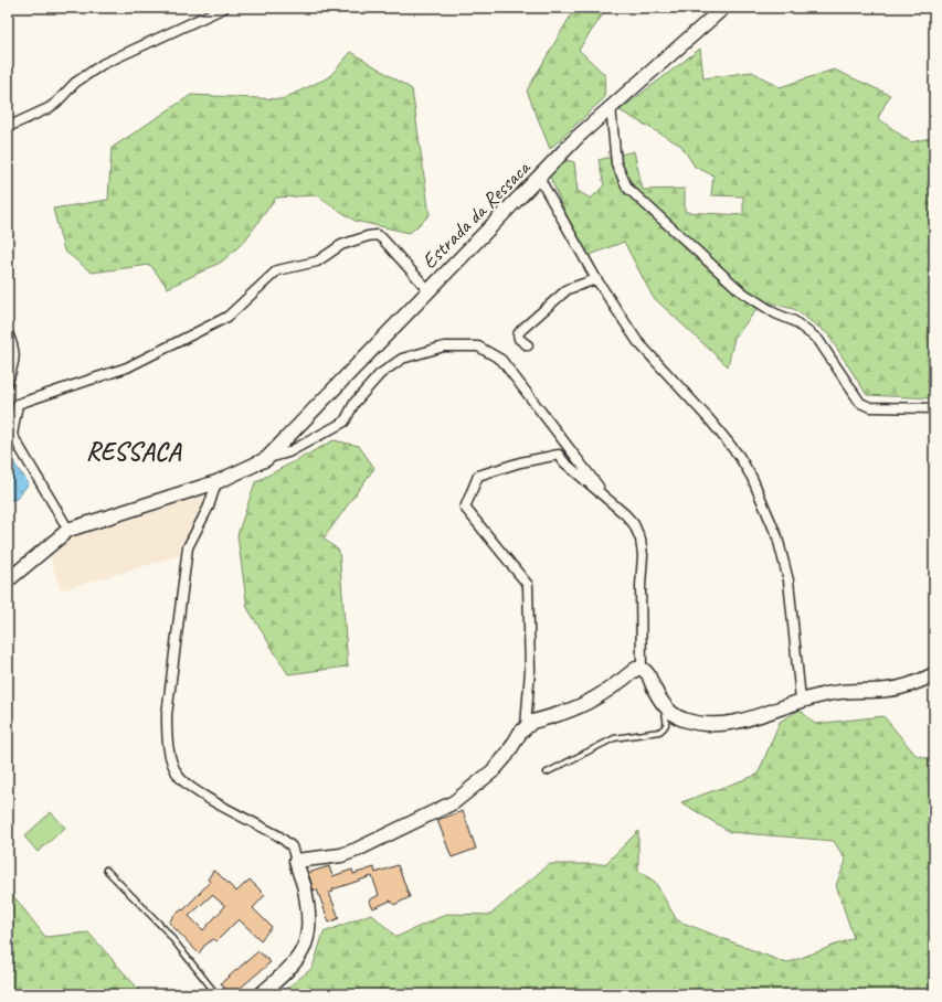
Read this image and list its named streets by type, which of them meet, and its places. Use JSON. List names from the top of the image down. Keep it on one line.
{"streets":{"street":["Estrada da Ressaca"]},"districts":["RESSACA"]}
